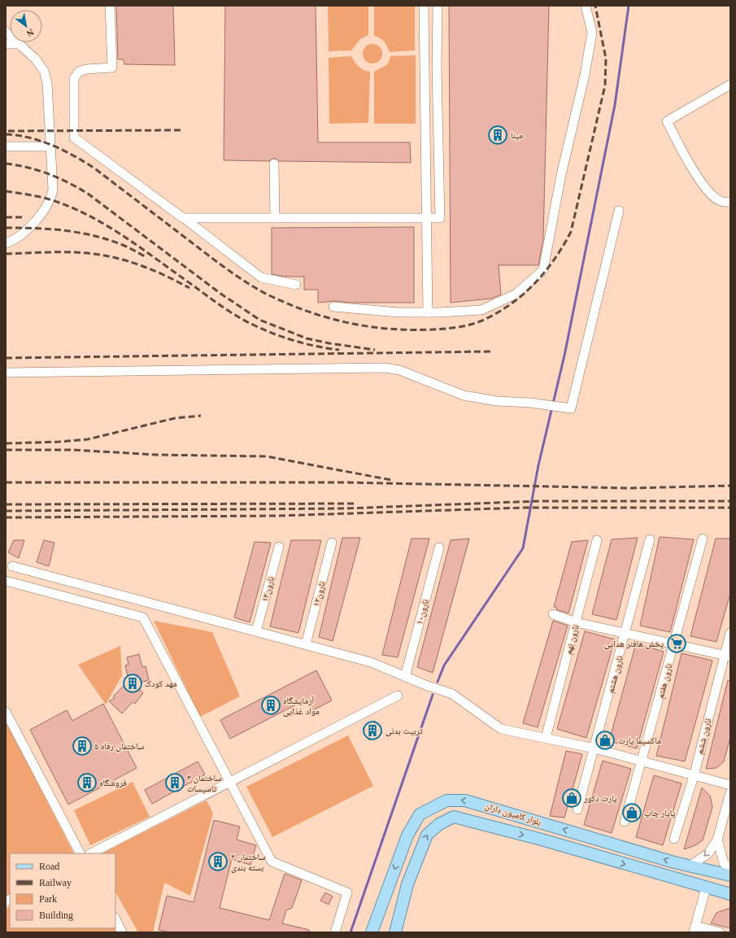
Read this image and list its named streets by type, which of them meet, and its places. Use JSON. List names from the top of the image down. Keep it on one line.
{"streets":{"main road":["بلوار کامیون داران"],"street":["نارون۱۳","نارون۱۲","نارون۱۰","نارون نهم","نارون هشتم","نارون هفتم","نارون ششم"]},"places":{"building":["مپنا","مهد کودک","آزمایشگاه مواد غذایی","تربیت بدنی","۵ ساختمان رفاه","فروشگاه","۳ ساختمان تاسیسات","۲ ساختمان بسته بندی"],"supermarket":["پخش هافنر هدایی"],"shop":["ماکسیما پارت","پارت دکور","پایار چاپ"]},"legend":["Road","Railway","Park","Building"],"north":"bottom right"}
